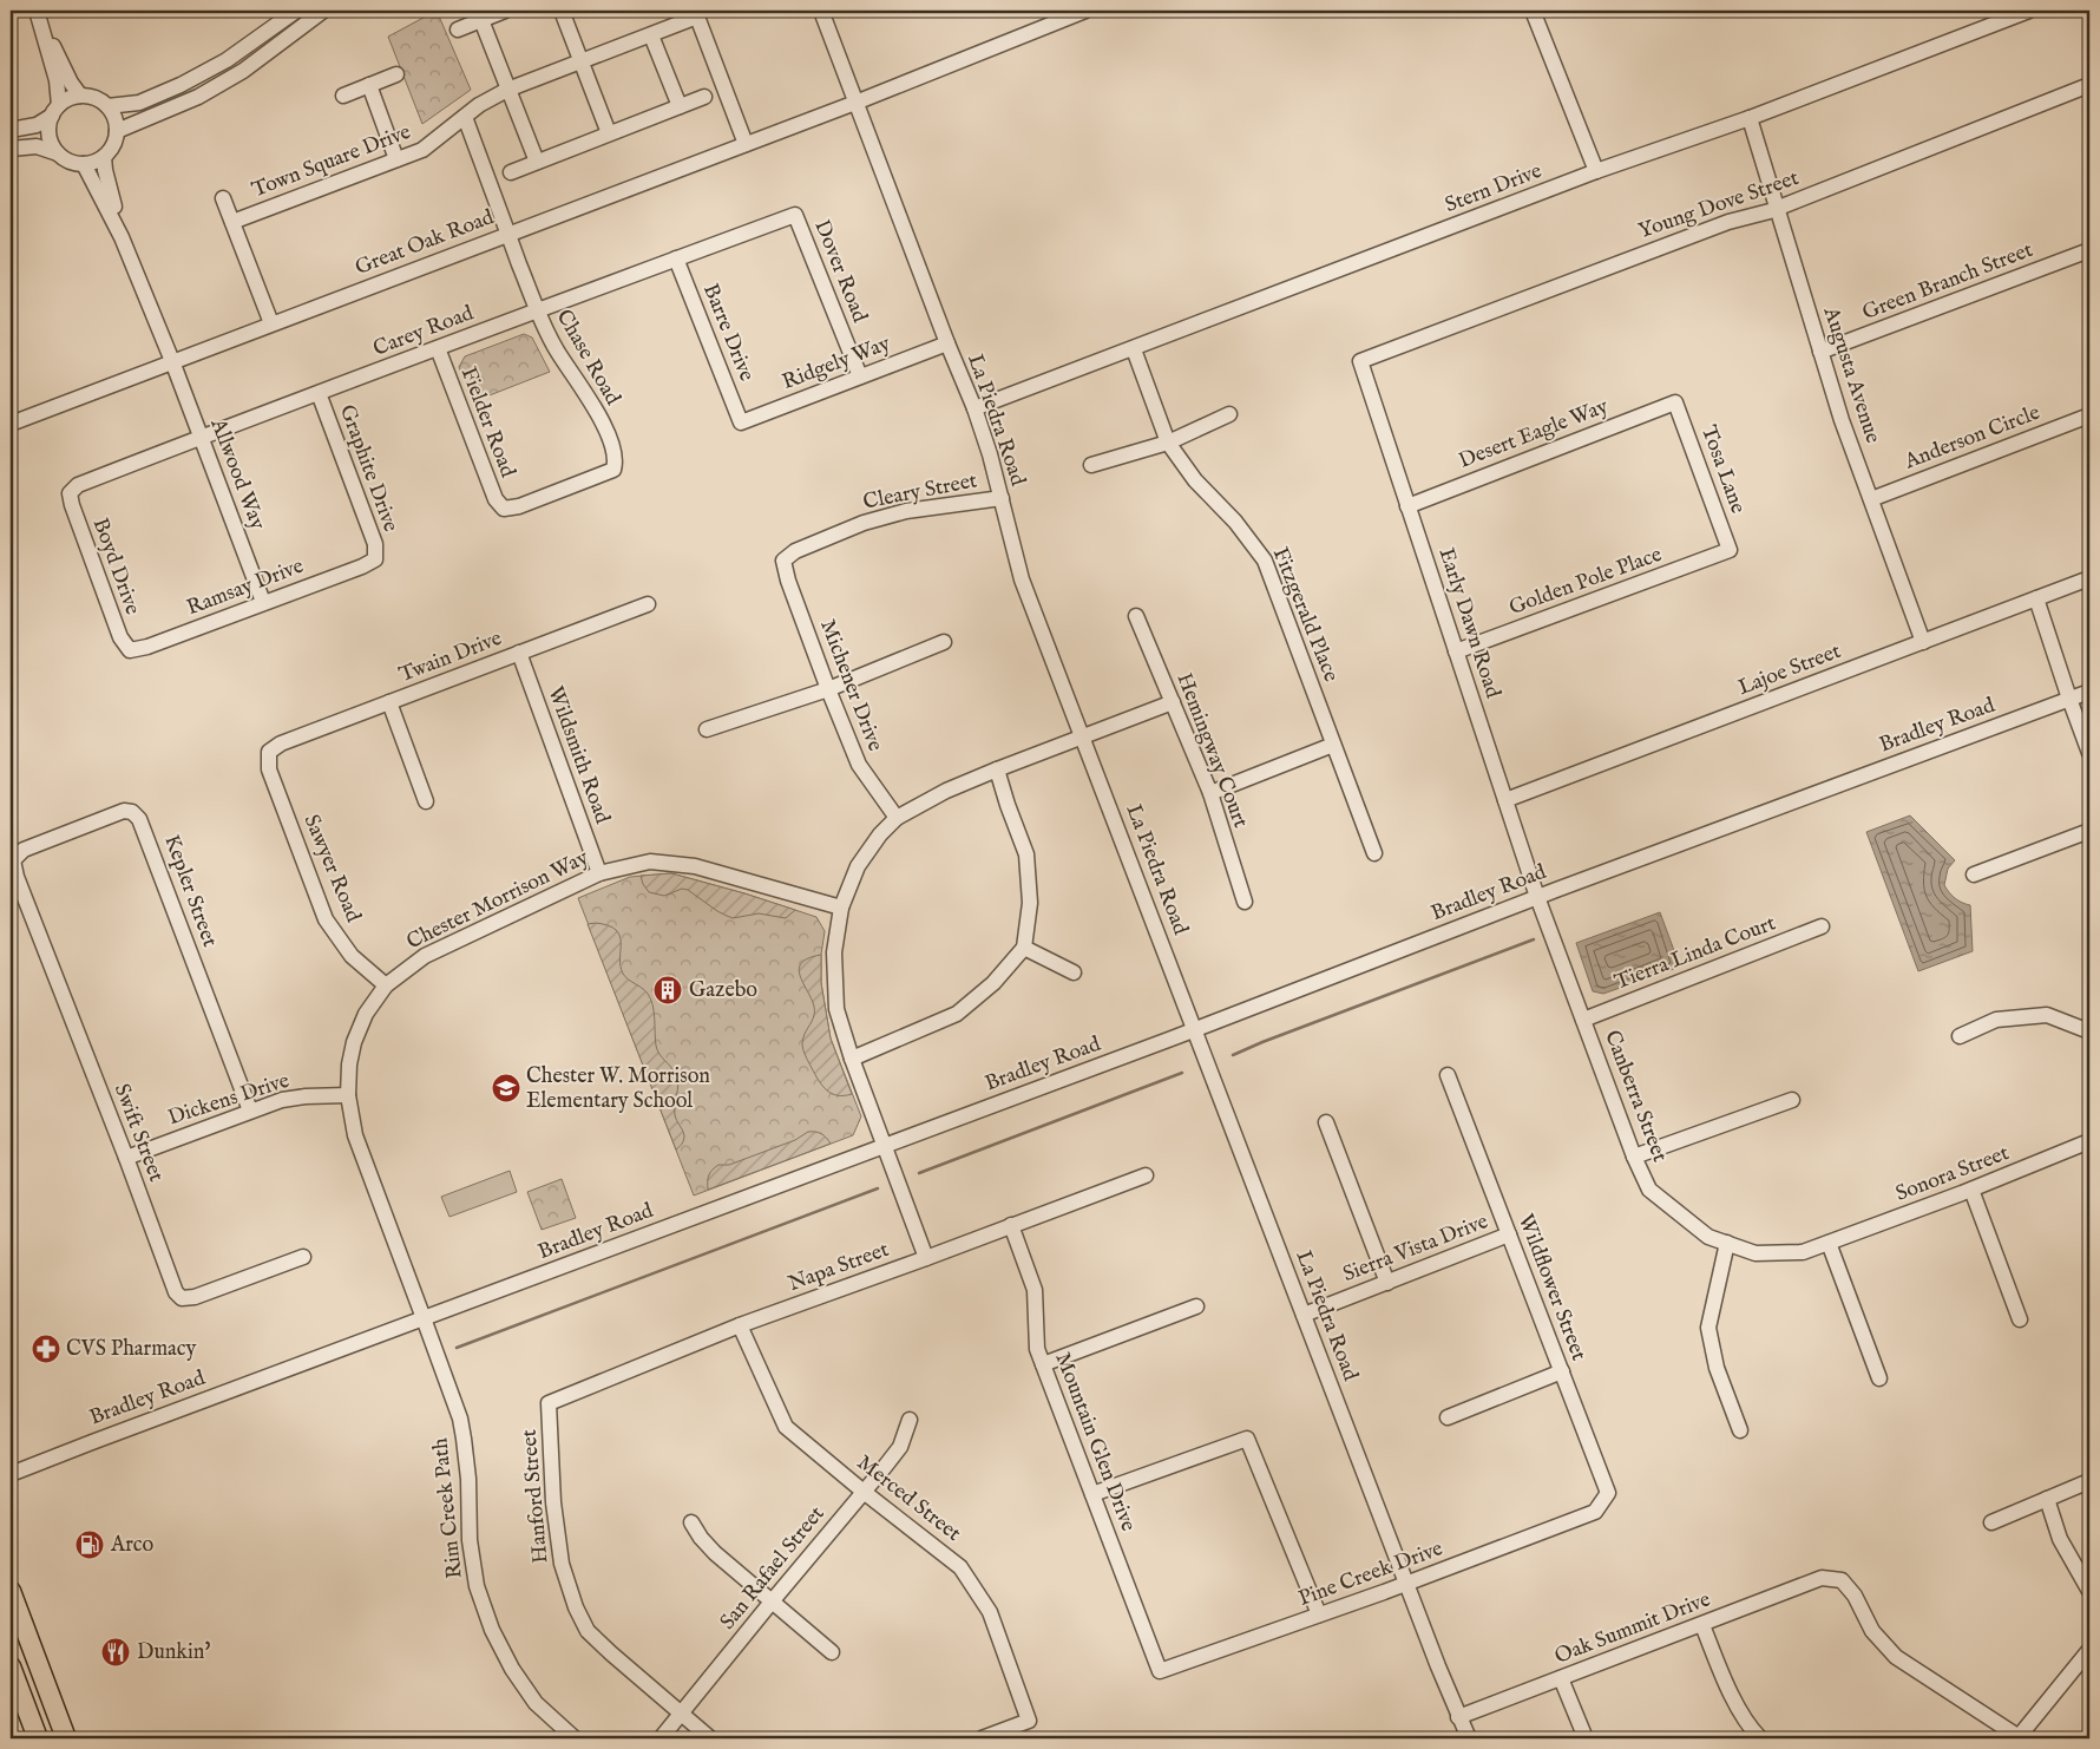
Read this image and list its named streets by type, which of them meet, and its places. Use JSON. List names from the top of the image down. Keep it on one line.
{"streets":{"street":["Town Square Drive","Stern Drive","Young Dove Street","Great Oak Road","Dover Road","Green Branch Street","Carey Road","Barre Drive","Chase Road","Ridgely Way","Augusta Avenue","La Piedra Road","Fielder Road","Desert Eagle Way","Anderson Circle","Graphite Drive","Tosa Lane","Allwood Way","Cleary Street","Boyd Drive","Golden Pole Place","Ramsay Drive","Fitzgerald Place","Early Dawn Road","Twain Drive","Lajoe Street","Michener Drive","Bradley Road","Hemingway Court","Wildsmith Road","Sawyer Road","Kepler Street","Chester Morrison Way","Tierra Linda Court","Canberra Street","Dickens Drive","Swift Street","Sonora Street","Sierra Vista Drive","Napa Street","Wildflower Street","Mountain Glen Drive","Hanford Street","Merced Street","Rim Creek Path","San Rafael Street","Pine Creek Drive","Oak Summit Drive"]},"crossings":[["Town Square Drive","Chase Road"],["Stern Drive","Augusta Avenue"],["Stern Drive","La Piedra Road"],["Stern Drive","Fitzgerald Place"],["Young Dove Street","Augusta Avenue"],["Young Dove Street","Early Dawn Road"],["Great Oak Road","Chase Road"],["Great Oak Road","La Piedra Road"],["Great Oak Road","Allwood Way"],["Dover Road","Carey Road"],["Dover Road","Ridgely Way"],["Green Branch Street","Augusta Avenue"],["Carey Road","Barre Drive"],["Carey Road","Chase Road"],["Carey Road","Fielder Road"],["Carey Road","Graphite Drive"],["Carey Road","Allwood Way"],["Carey Road","Boyd Drive"],["Barre Drive","Ridgely Way"],["Chase Road","Fielder Road"],["Ridgely Way","La Piedra Road"],["Augusta Avenue","Anderson Circle"],["Augusta Avenue","Lajoe Street"],["La Piedra Road","Cleary Street"],["La Piedra Road","Bradley Road"],["La Piedra Road","Sierra Vista Drive"],["La Piedra Road","Pine Creek Drive"],["La Piedra Road","Oak Summit Drive"],["Desert Eagle Way","Tosa Lane"],["Desert Eagle Way","Early Dawn Road"],["Graphite Drive","Ramsay Drive"],["Tosa Lane","Golden Pole Place"],["Allwood Way","Ramsay Drive"],["Cleary Street","Michener Drive"],["Boyd Drive","Ramsay Drive"],["Golden Pole Place","Early Dawn Road"],["Early Dawn Road","Lajoe Street"],["Early Dawn Road","Bradley Road"],["Early Dawn Road","Canberra Street"],["Twain Drive","Wildsmith Road"],["Twain Drive","Sawyer Road"],["Bradley Road","Chester Morrison Way"],["Bradley Road","Canberra Street"],["Bradley Road","Rim Creek Path"],["Wildsmith Road","Chester Morrison Way"],["Sawyer Road","Chester Morrison Way"],["Kepler Street","Dickens Drive"],["Kepler Street","Swift Street"],["Chester Morrison Way","Dickens Drive"],["Chester Morrison Way","Rim Creek Path"],["Tierra Linda Court","Canberra Street"],["Canberra Street","Sonora Street"],["Dickens Drive","Swift Street"],["Sierra Vista Drive","Wildflower Street"],["Napa Street","Mountain Glen Drive"],["Napa Street","Hanford Street"],["Napa Street","Merced Street"],["Wildflower Street","Pine Creek Drive"],["Mountain Glen Drive","Pine Creek Drive"],["Hanford Street","San Rafael Street"],["Merced Street","San Rafael Street"]],"places":{"building":["Gazebo"],"school or university":["Chester W. Morrison Elementary School"],"pharmacy":["CVS Pharmacy"],"fuel station":["Arco"],"restaurant":["Dunkin'"]}}
